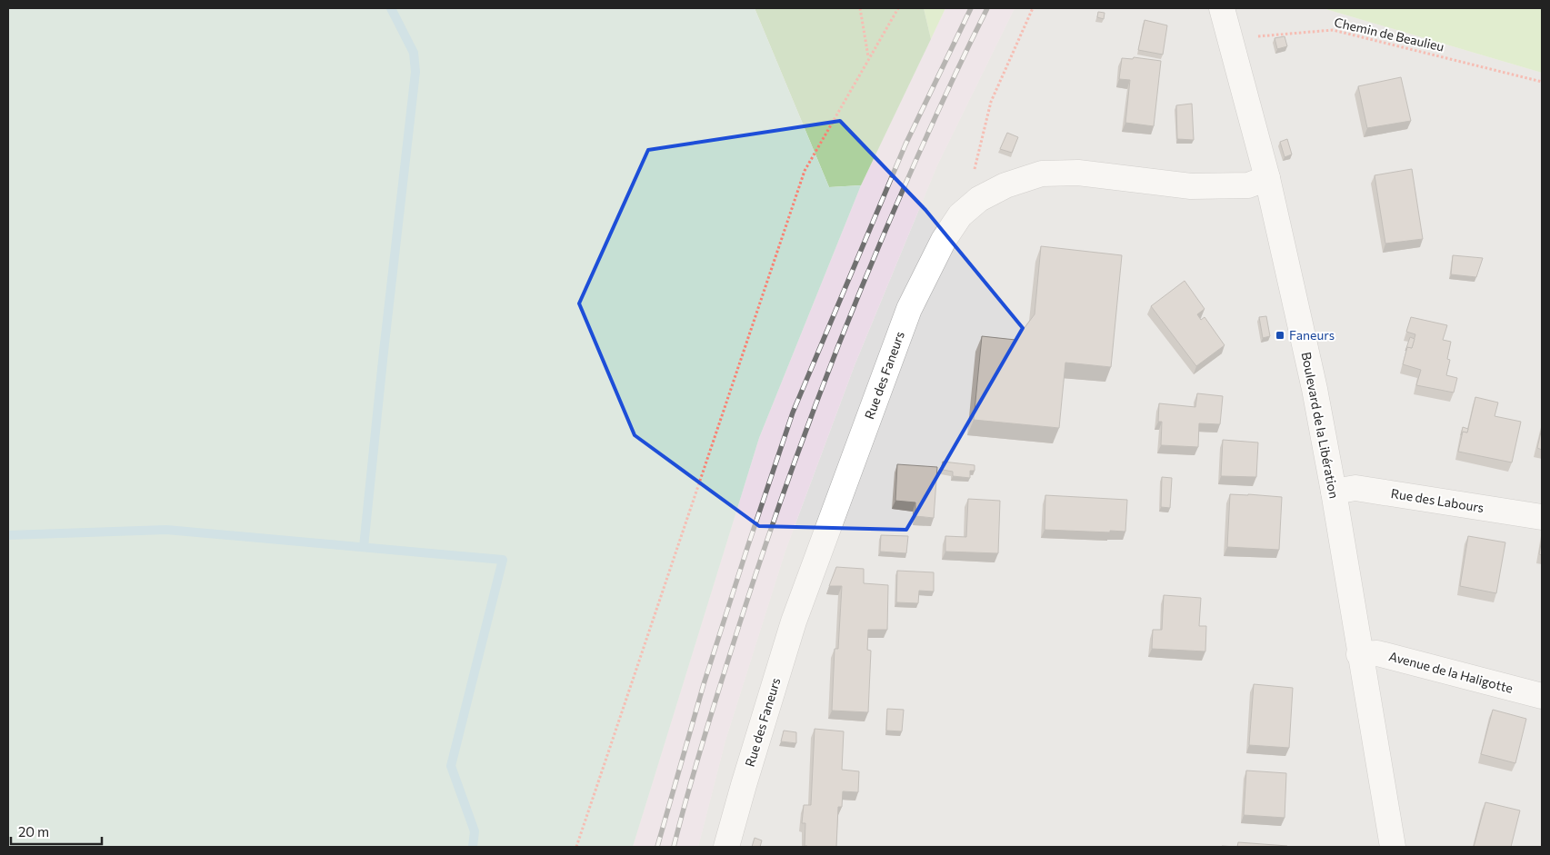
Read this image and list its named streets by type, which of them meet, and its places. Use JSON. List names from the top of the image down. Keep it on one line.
{"streets":{"street":["Rue des Faneurs","Boulevard de la Libération","Rue des Labours","Avenue de la Haligotte"],"path":["Chemin de Beaulieu"]},"crossings":[["Chemin de Beaulieu","Boulevard de la Libération"],["Rue des Faneurs","Boulevard de la Libération"],["Boulevard de la Libération","Rue des Labours"],["Boulevard de la Libération","Avenue de la Haligotte"]],"places":{"transit":["Faneurs"]},"scale_bar":"20 m"}
